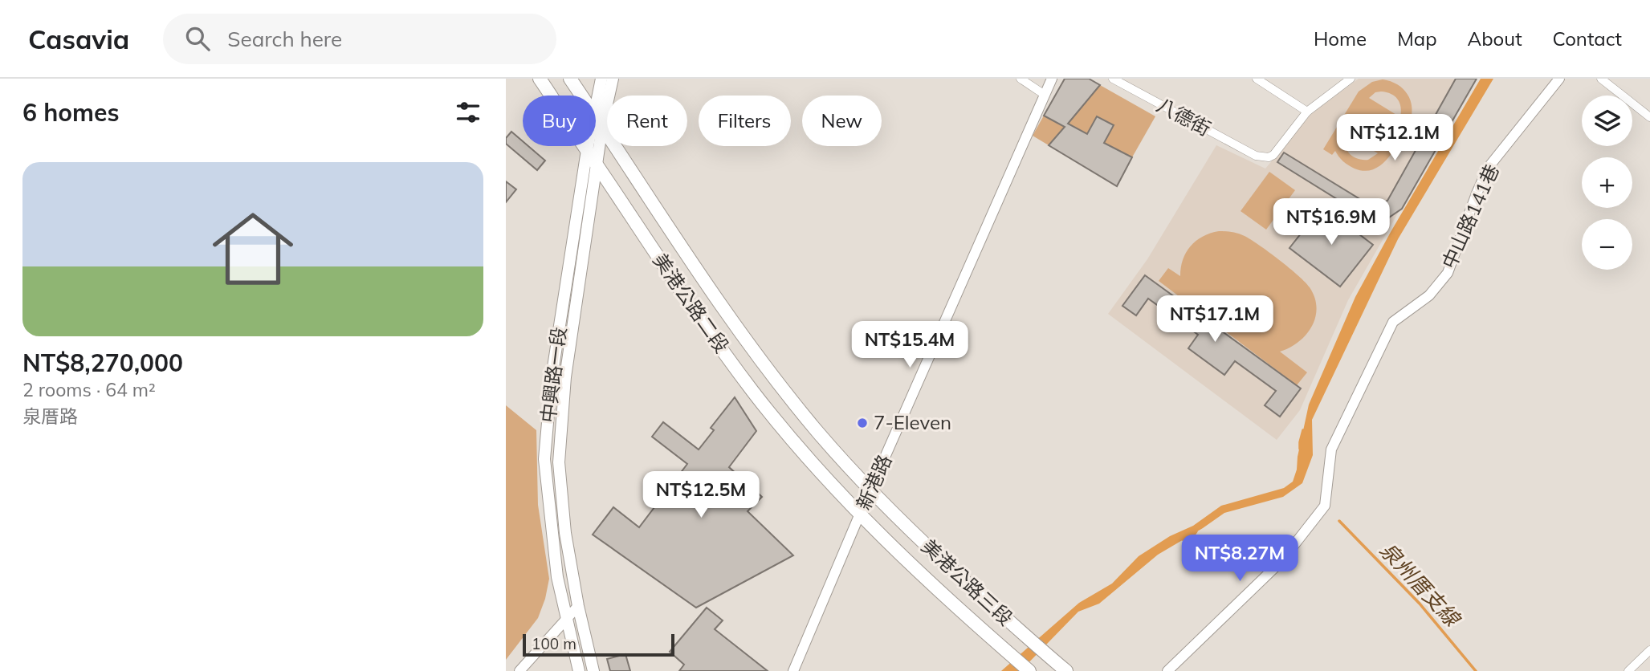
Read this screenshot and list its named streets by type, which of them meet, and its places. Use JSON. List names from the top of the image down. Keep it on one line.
{"streets":{"main road":["美港公路二段","中興路一段","美港公路三段"],"street":["八德街","中山路141巷","新港路"]},"crossings":[["美港公路二段","中興路一段"],["美港公路二段","新港路"],["美港公路二段","美港公路三段"],["新港路","美港公路三段"]],"water":["泉州厝支線"],"places":["7-Eleven"],"scale_bar":"100 m","page":{"header":"Casavia","search":"Search here","nav":["Home","Map","About","Contact"],"heading":"6 homes","map_buttons":["+","−"],"chip":["Buy","Rent","Filters","New"],"price":["NT$12.1M","NT$16.9M","NT$17.1M","NT$15.4M","NT$12.5M","NT$8.27M"],"list":[{"name":"NT$8,270,000","note":"2 rooms · 64 m² · 泉厝路"}],"scale":"100 m"}}
